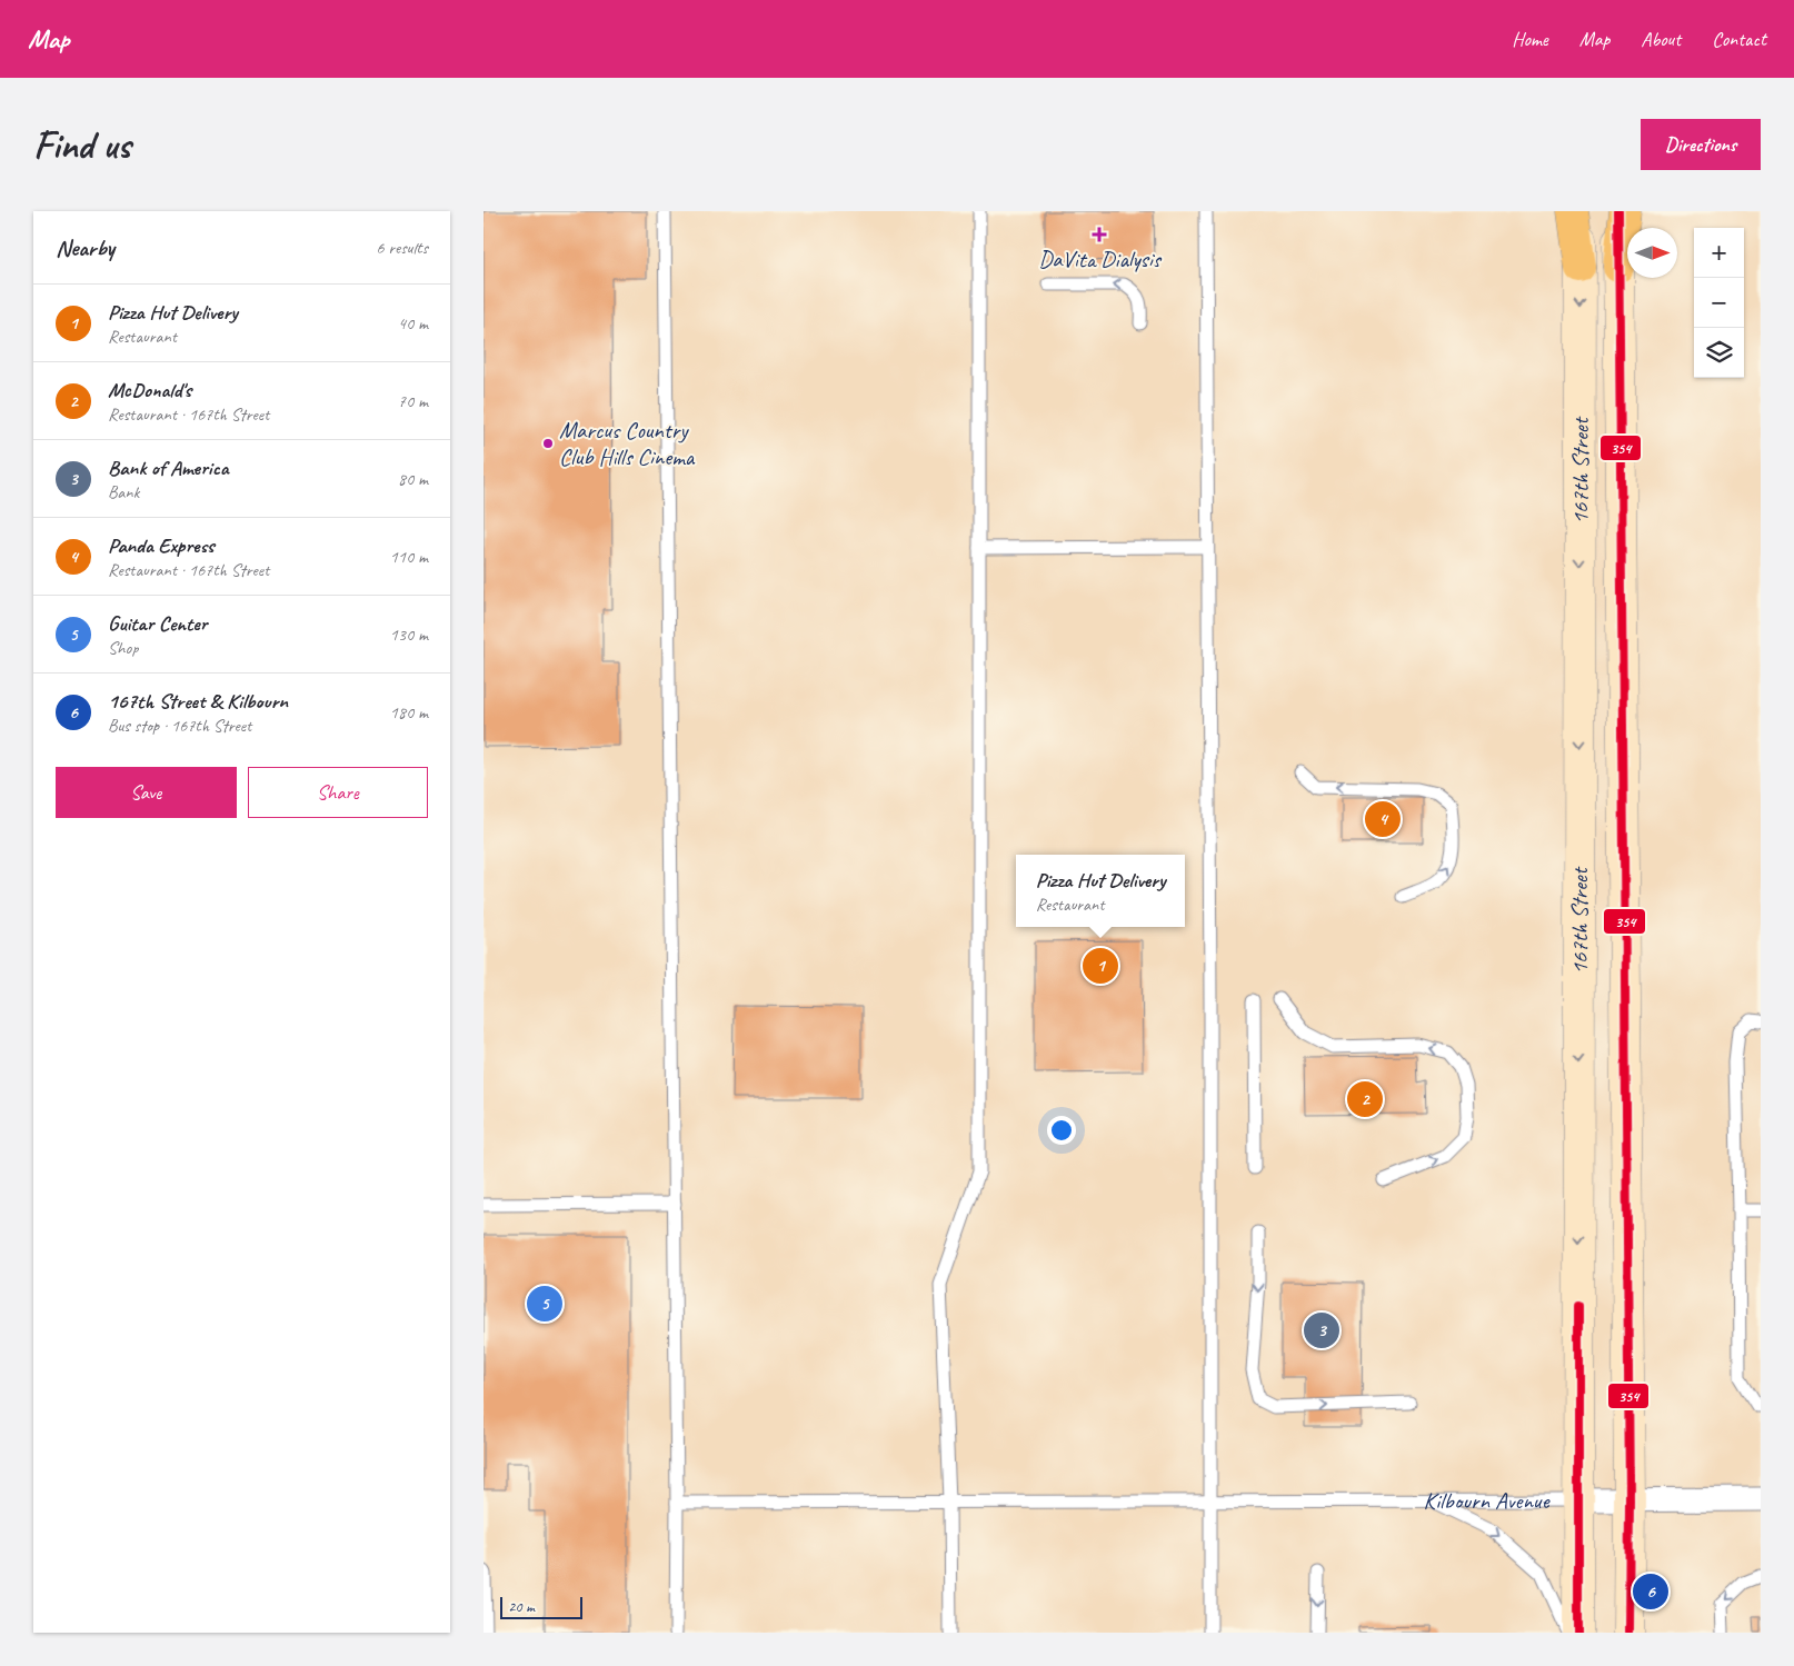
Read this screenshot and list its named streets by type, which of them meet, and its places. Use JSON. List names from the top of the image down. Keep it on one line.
{"streets":{"main road":["167th Street"],"street":["Kilbourn Avenue"]},"crossings":[["167th Street","Kilbourn Avenue"]],"places":{"health":["DaVita Dialysis"],"other":["Marcus Country Club Hills Cinema"]},"lines":["transit line 354"],"scale_bar":"20 m","north":"right","page":{"header":"Map","nav":["Home","Map","About","Contact"],"buttons":["Directions",["Save","Share"]],"title":"Find us","heading":["Nearby","6 results"],"map_buttons":["+","−"],"list":[{"mark":"1","name":"Pizza Hut Delivery","note":"Restaurant","value":"40 m"},{"mark":"2","name":"McDonald's","note":"Restaurant · 167th Street","value":"70 m"},{"mark":"3","name":"Bank of America","note":"Bank","value":"80 m"},{"mark":"4","name":"Panda Express","note":"Restaurant · 167th Street","value":"110 m"},{"mark":"5","name":"Guitar Center","note":"Shop","value":"130 m"},{"mark":"6","name":"167th Street & Kilbourn","note":"Bus stop · 167th Street","value":"180 m"}],"pins":["4","1","2","5","3","6"],"popup":["Pizza Hut Delivery","Restaurant"],"scale":"20 m"}}
